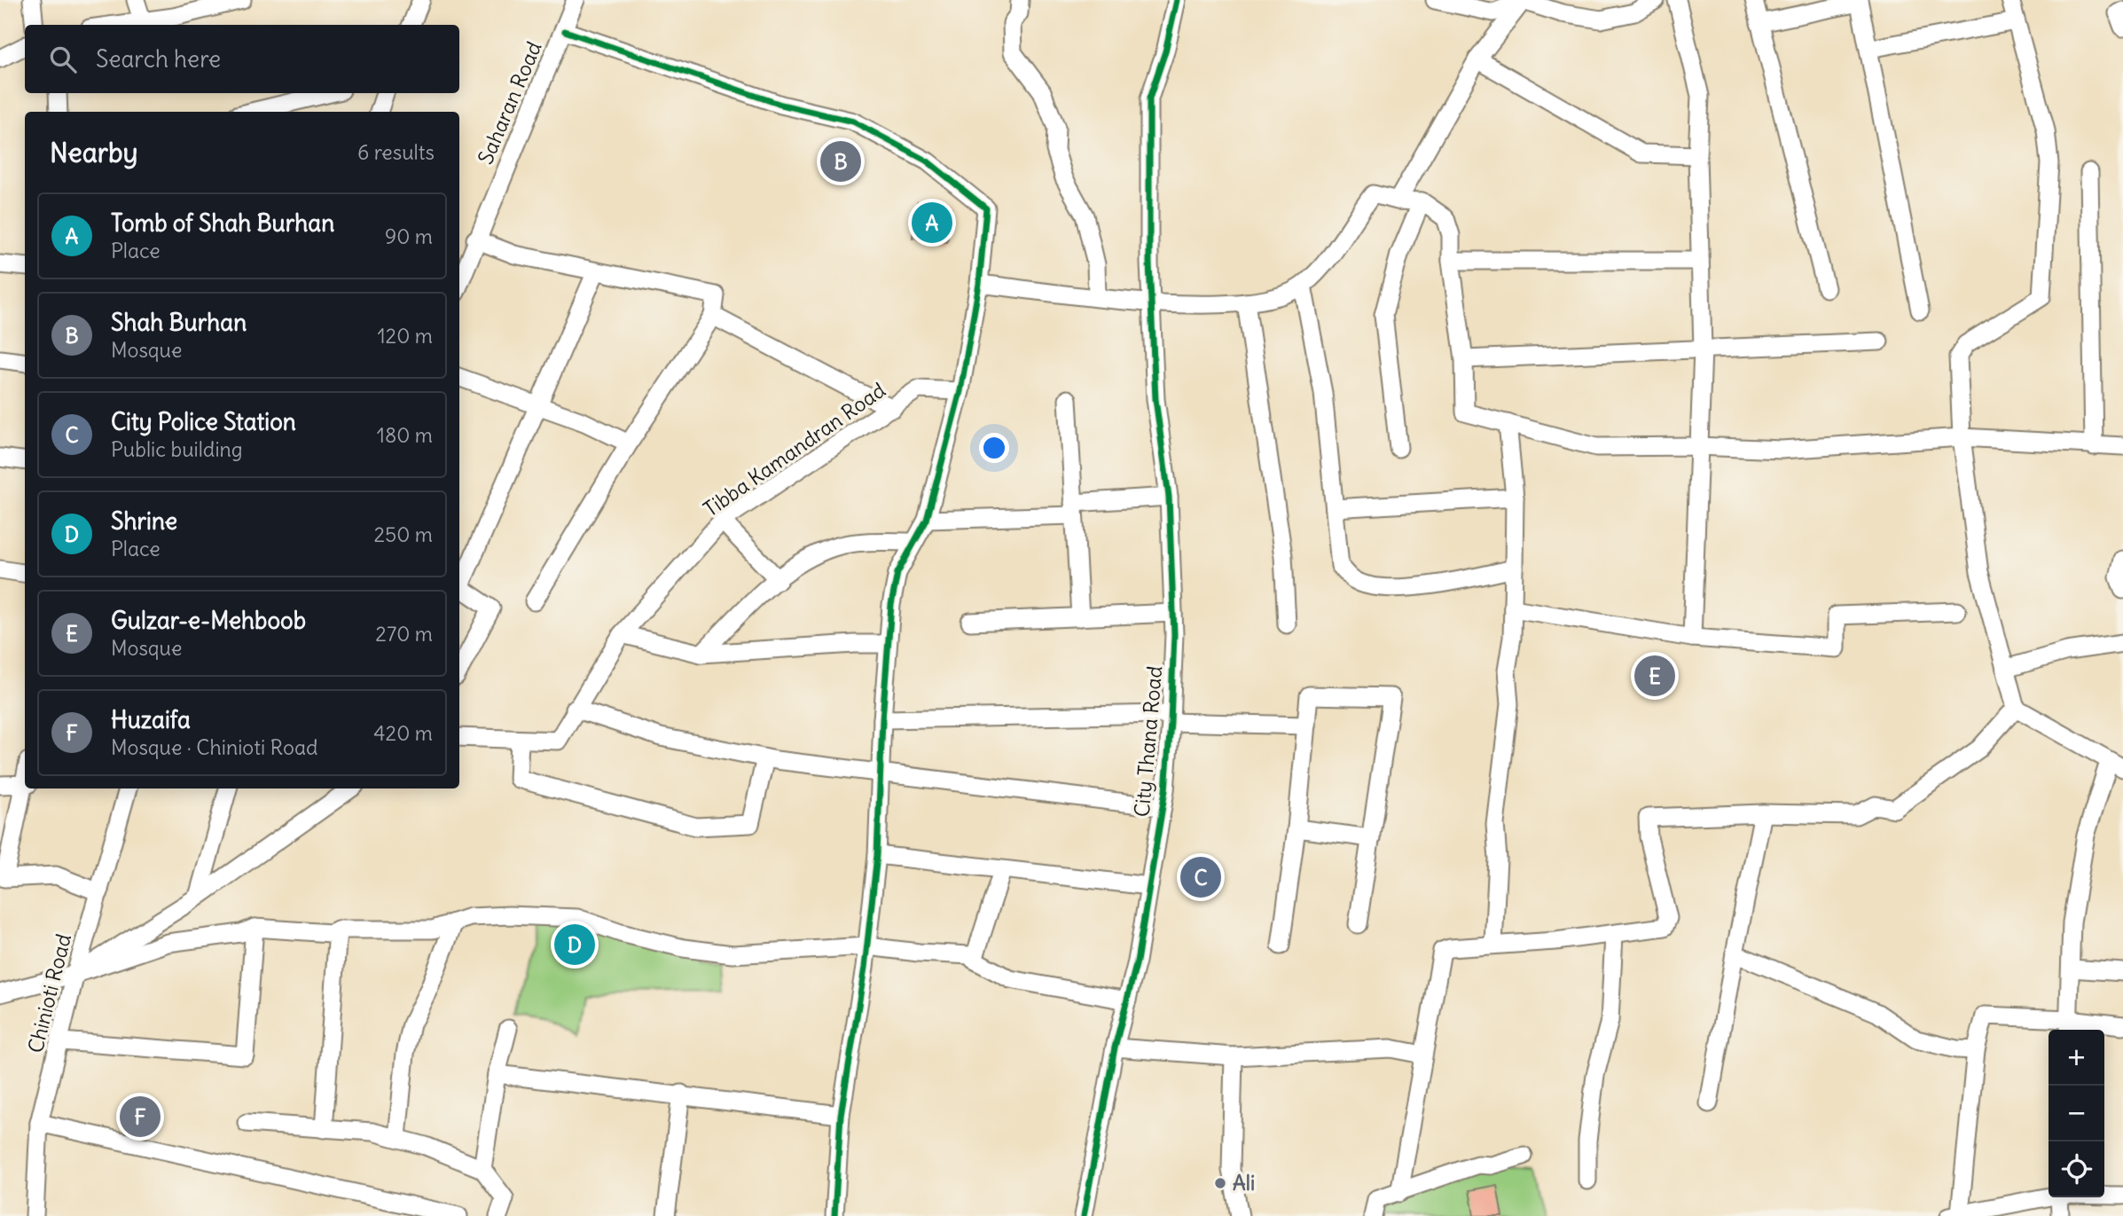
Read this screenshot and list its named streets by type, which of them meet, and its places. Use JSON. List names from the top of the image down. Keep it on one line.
{"streets":{"street":["Saharan Road","Tibba Kamandran Road","City Thana Road","Chinioti Road"]},"places":["Ali"],"page":{"search":"Search here","heading":["Nearby","6 results"],"pins":["B","A","E","C","D","F"],"list":[{"mark":"A","name":"Tomb of Shah Burhan","note":"Place","value":"90 m"},{"mark":"B","name":"Shah Burhan","note":"Mosque","value":"120 m"},{"mark":"C","name":"City Police Station","note":"Public building","value":"180 m"},{"mark":"D","name":"Shrine","note":"Place","value":"250 m"},{"mark":"E","name":"Gulzar-e-Mehboob","note":"Mosque","value":"270 m"},{"mark":"F","name":"Huzaifa","note":"Mosque · Chinioti Road","value":"420 m"}],"map_buttons":["+","−"]}}
